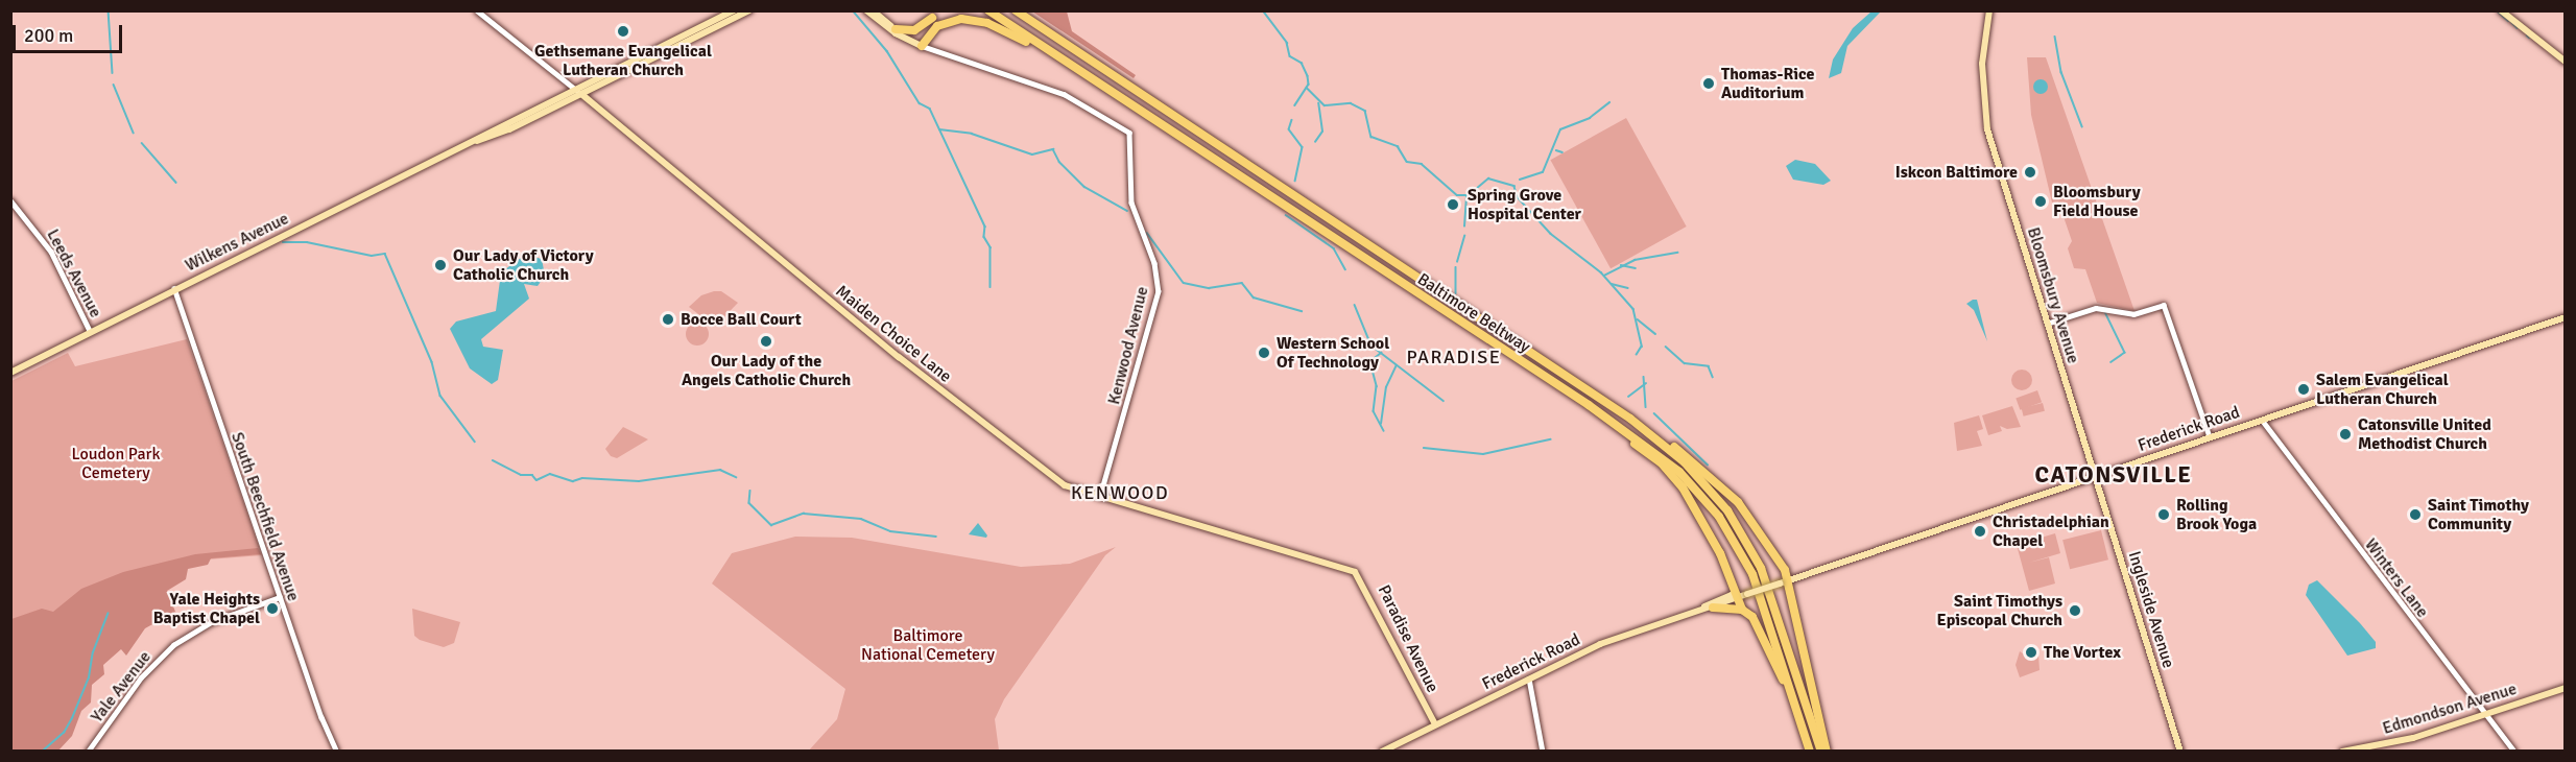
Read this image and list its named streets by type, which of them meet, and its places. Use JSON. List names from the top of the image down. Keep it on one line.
{"streets":{"highway":["Baltimore Beltway"],"main road":["Wilkens Avenue","Bloomsbury Avenue","Maiden Choice Lane","Kenwood Avenue","Frederick Road","Ingleside Avenue","Paradise Avenue","Edmondson Avenue"],"street":["Leeds Avenue","South Beechfield Avenue","Winters Lane","Yale Avenue"]},"crossings":[["Wilkens Avenue","Leeds Avenue"],["Wilkens Avenue","Maiden Choice Lane"],["Wilkens Avenue","South Beechfield Avenue"],["Bloomsbury Avenue","Frederick Road"],["Bloomsbury Avenue","Ingleside Avenue"],["Maiden Choice Lane","Kenwood Avenue"],["Maiden Choice Lane","Paradise Avenue"],["Frederick Road","Winters Lane"],["Frederick Road","Ingleside Avenue"],["Frederick Road","Paradise Avenue"],["South Beechfield Avenue","Yale Avenue"],["Winters Lane","Edmondson Avenue"]],"districts":["PARADISE","CATONSVILLE","KENWOOD"],"parks":["Loudon Park Cemetery","Baltimore National Cemetery"],"places":["Gethsemane Evangelical Lutheran Church","Thomas-Rice Auditorium","Iskcon Baltimore","Bloomsbury Field House","Spring Grove Hospital Center","Our Lady of Victory Catholic Church","Bocce Ball Court","Our Lady of the Angels Catholic Church","Western School Of Technology","Salem Evangelical Lutheran Church","Catonsville United Methodist Church","Rolling Brook Yoga","Saint Timothy Community","Christadelphian Chapel","Yale Heights Baptist Chapel","Saint Timothys Episcopal Church","The Vortex"],"scale_bar":"200 m"}
